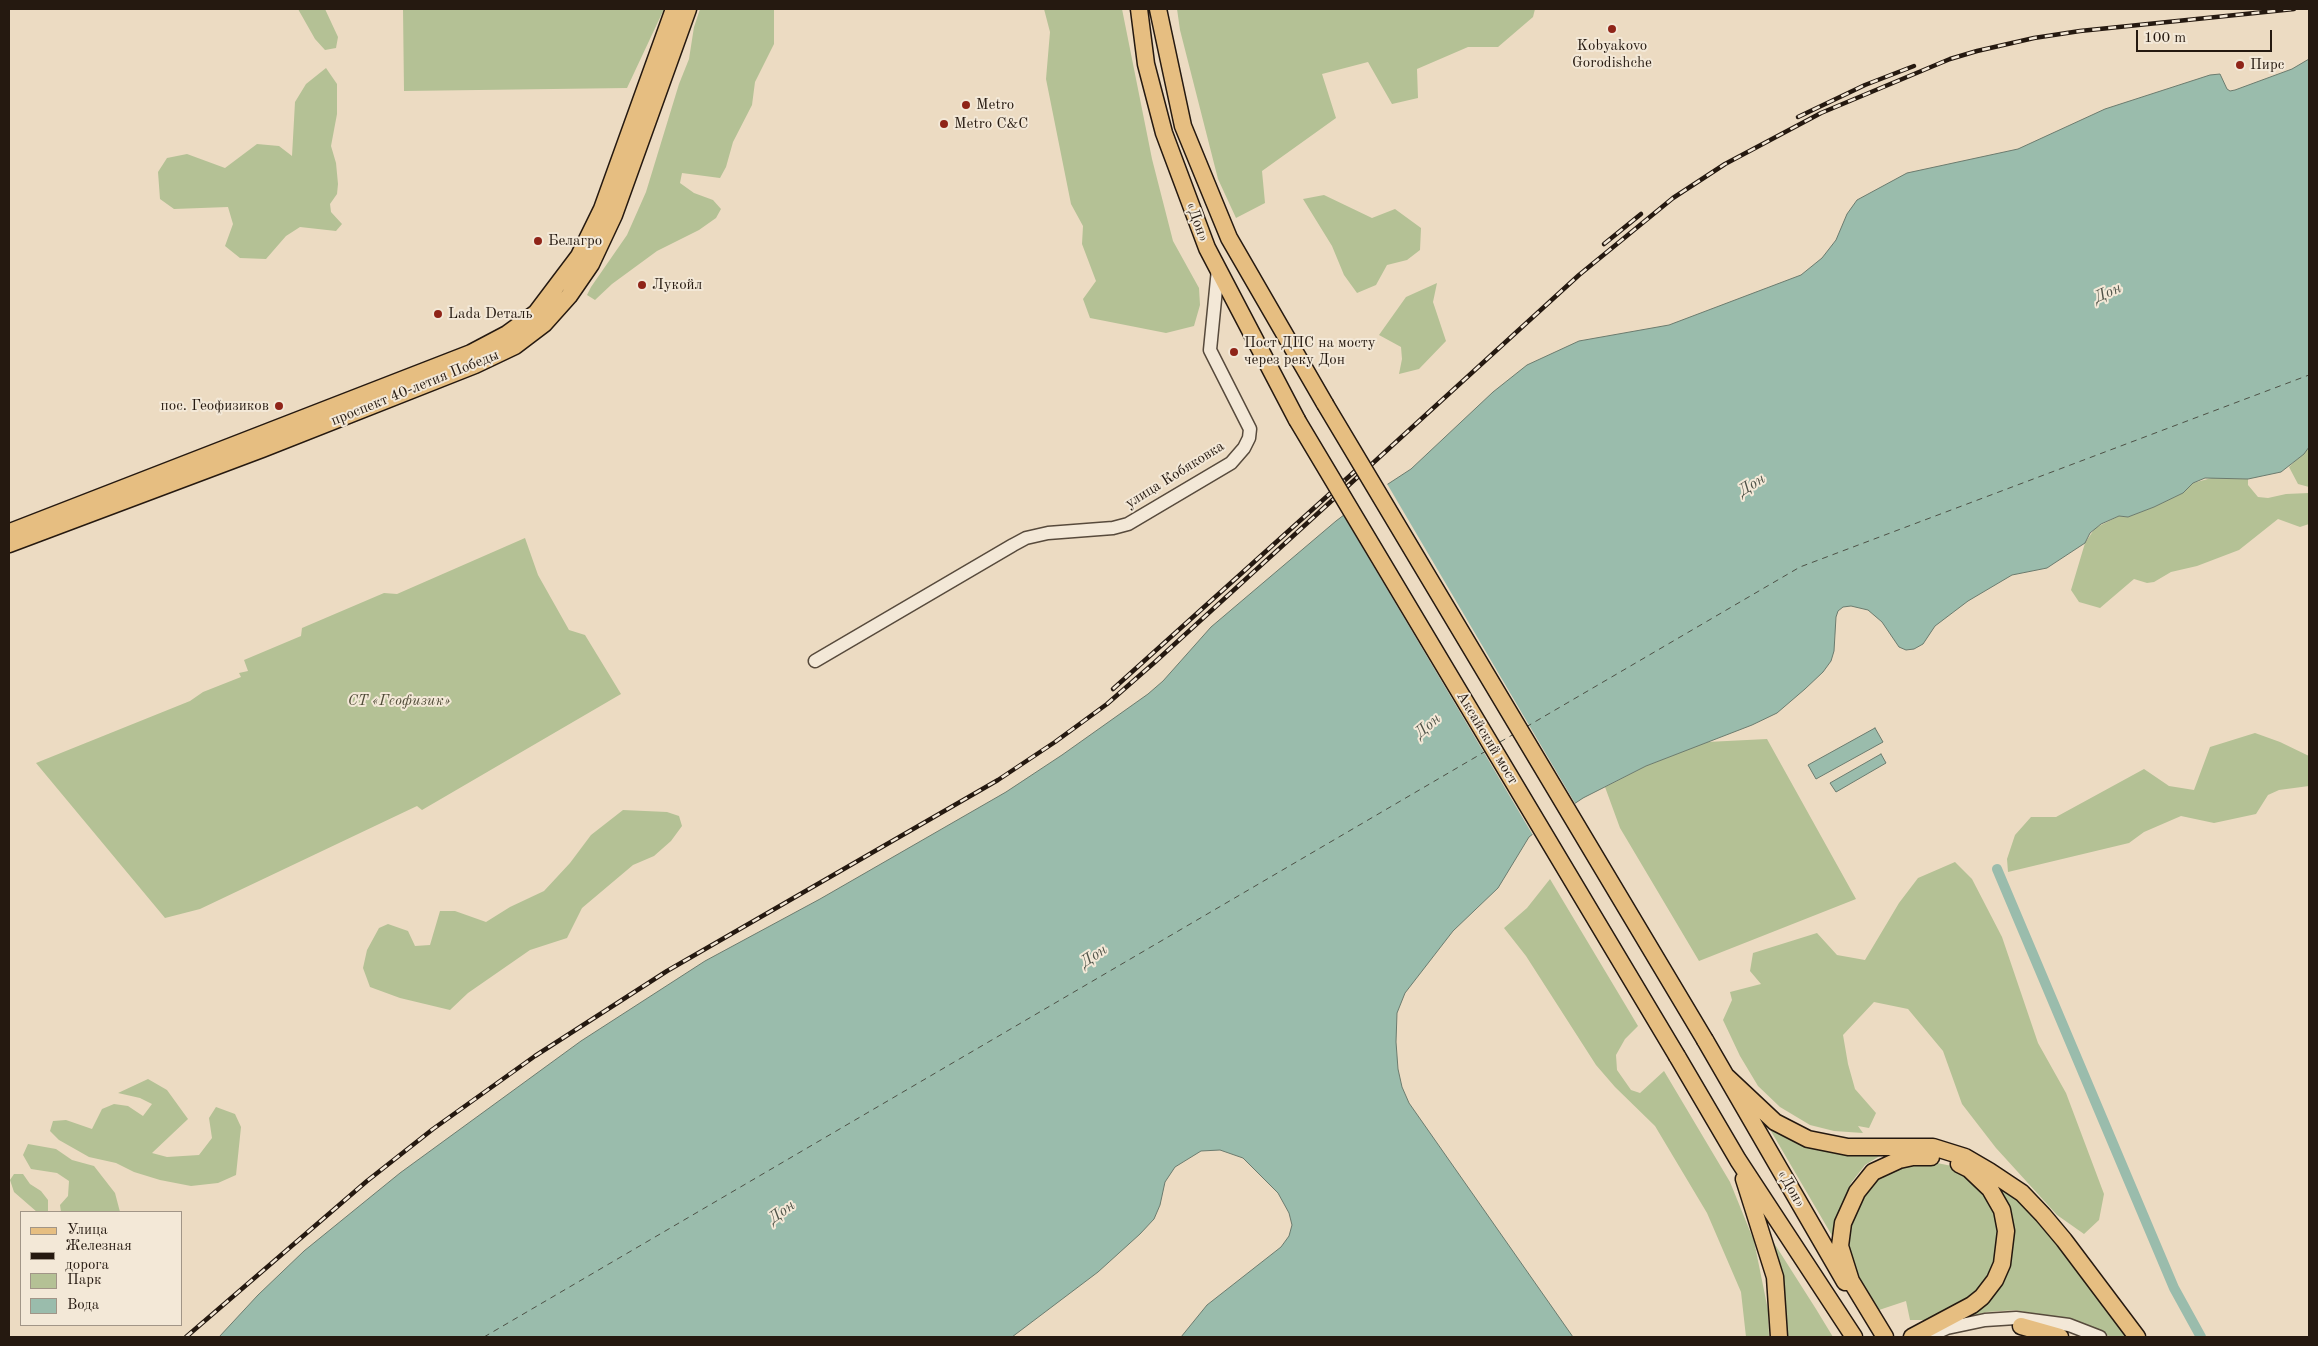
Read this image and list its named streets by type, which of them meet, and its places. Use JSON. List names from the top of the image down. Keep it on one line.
{"streets":{"main road":["«Дон»","проспект 40-летия Победы","Аксайский мост"],"street":["улица Кобяковка"]},"crossings":[["«Дон»","улица Кобяковка"],["«Дон»","Аксайский мост"]],"water":["Дон"],"parks":["СТ «Геофизик»"],"places":["Kobyakovo Gorodishche","Пирс","Metro","Metro C&C","Белагро","Лукойл","Lada Dеталь","Пост ДПС на мосту через реку Дон","пос. Геофизиков"],"legend":["Улица","Железная дорога","Парк","Вода"],"scale_bar":"100 m"}
